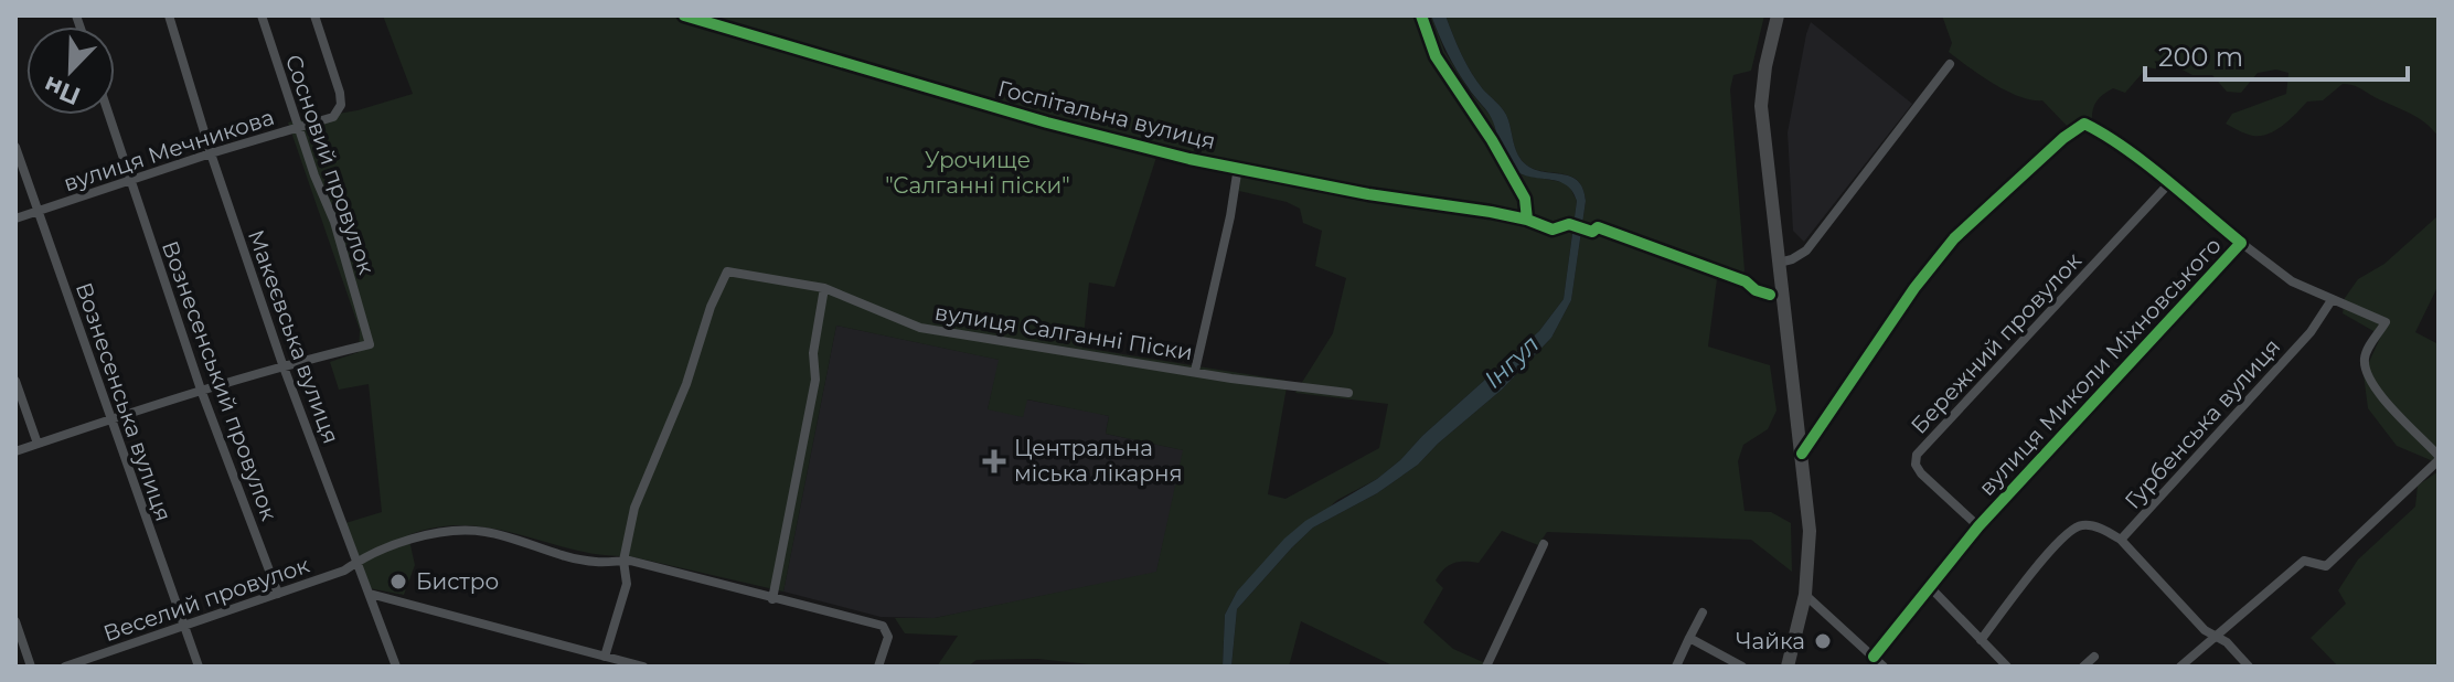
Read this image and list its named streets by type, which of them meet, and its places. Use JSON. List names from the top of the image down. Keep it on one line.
{"streets":{"street":["Госпітальна вулиця","вулиця Мечникова","Сосновий провулок","вулиця Салганні Піски","Макеєвська вулиця","Бережний провулок","вулиця Миколи Міхновського","Вознесенський провулок","Вознесенська вулиця","Гурбенська вулиця","Веселий провулок"]},"crossings":[["вулиця Мечникова","Сосновий провулок"],["вулиця Мечникова","Макеєвська вулиця"],["вулиця Мечникова","Вознесенський провулок"],["вулиця Мечникова","Вознесенська вулиця"],["Сосновий провулок","Макеєвська вулиця"],["вулиця Салганні Піски","Веселий провулок"],["Макеєвська вулиця","Веселий провулок"],["Бережний провулок","вулиця Миколи Міхновського"],["Вознесенський провулок","Веселий провулок"],["Вознесенська вулиця","Веселий провулок"]],"water":["Інгул"],"parks":["Урочище \"Салганні піски\""],"places":{"health":["Центральна міська лікарня"],"other":["Бистро","Чайка"]},"scale_bar":"200 m","north":"bottom left"}
